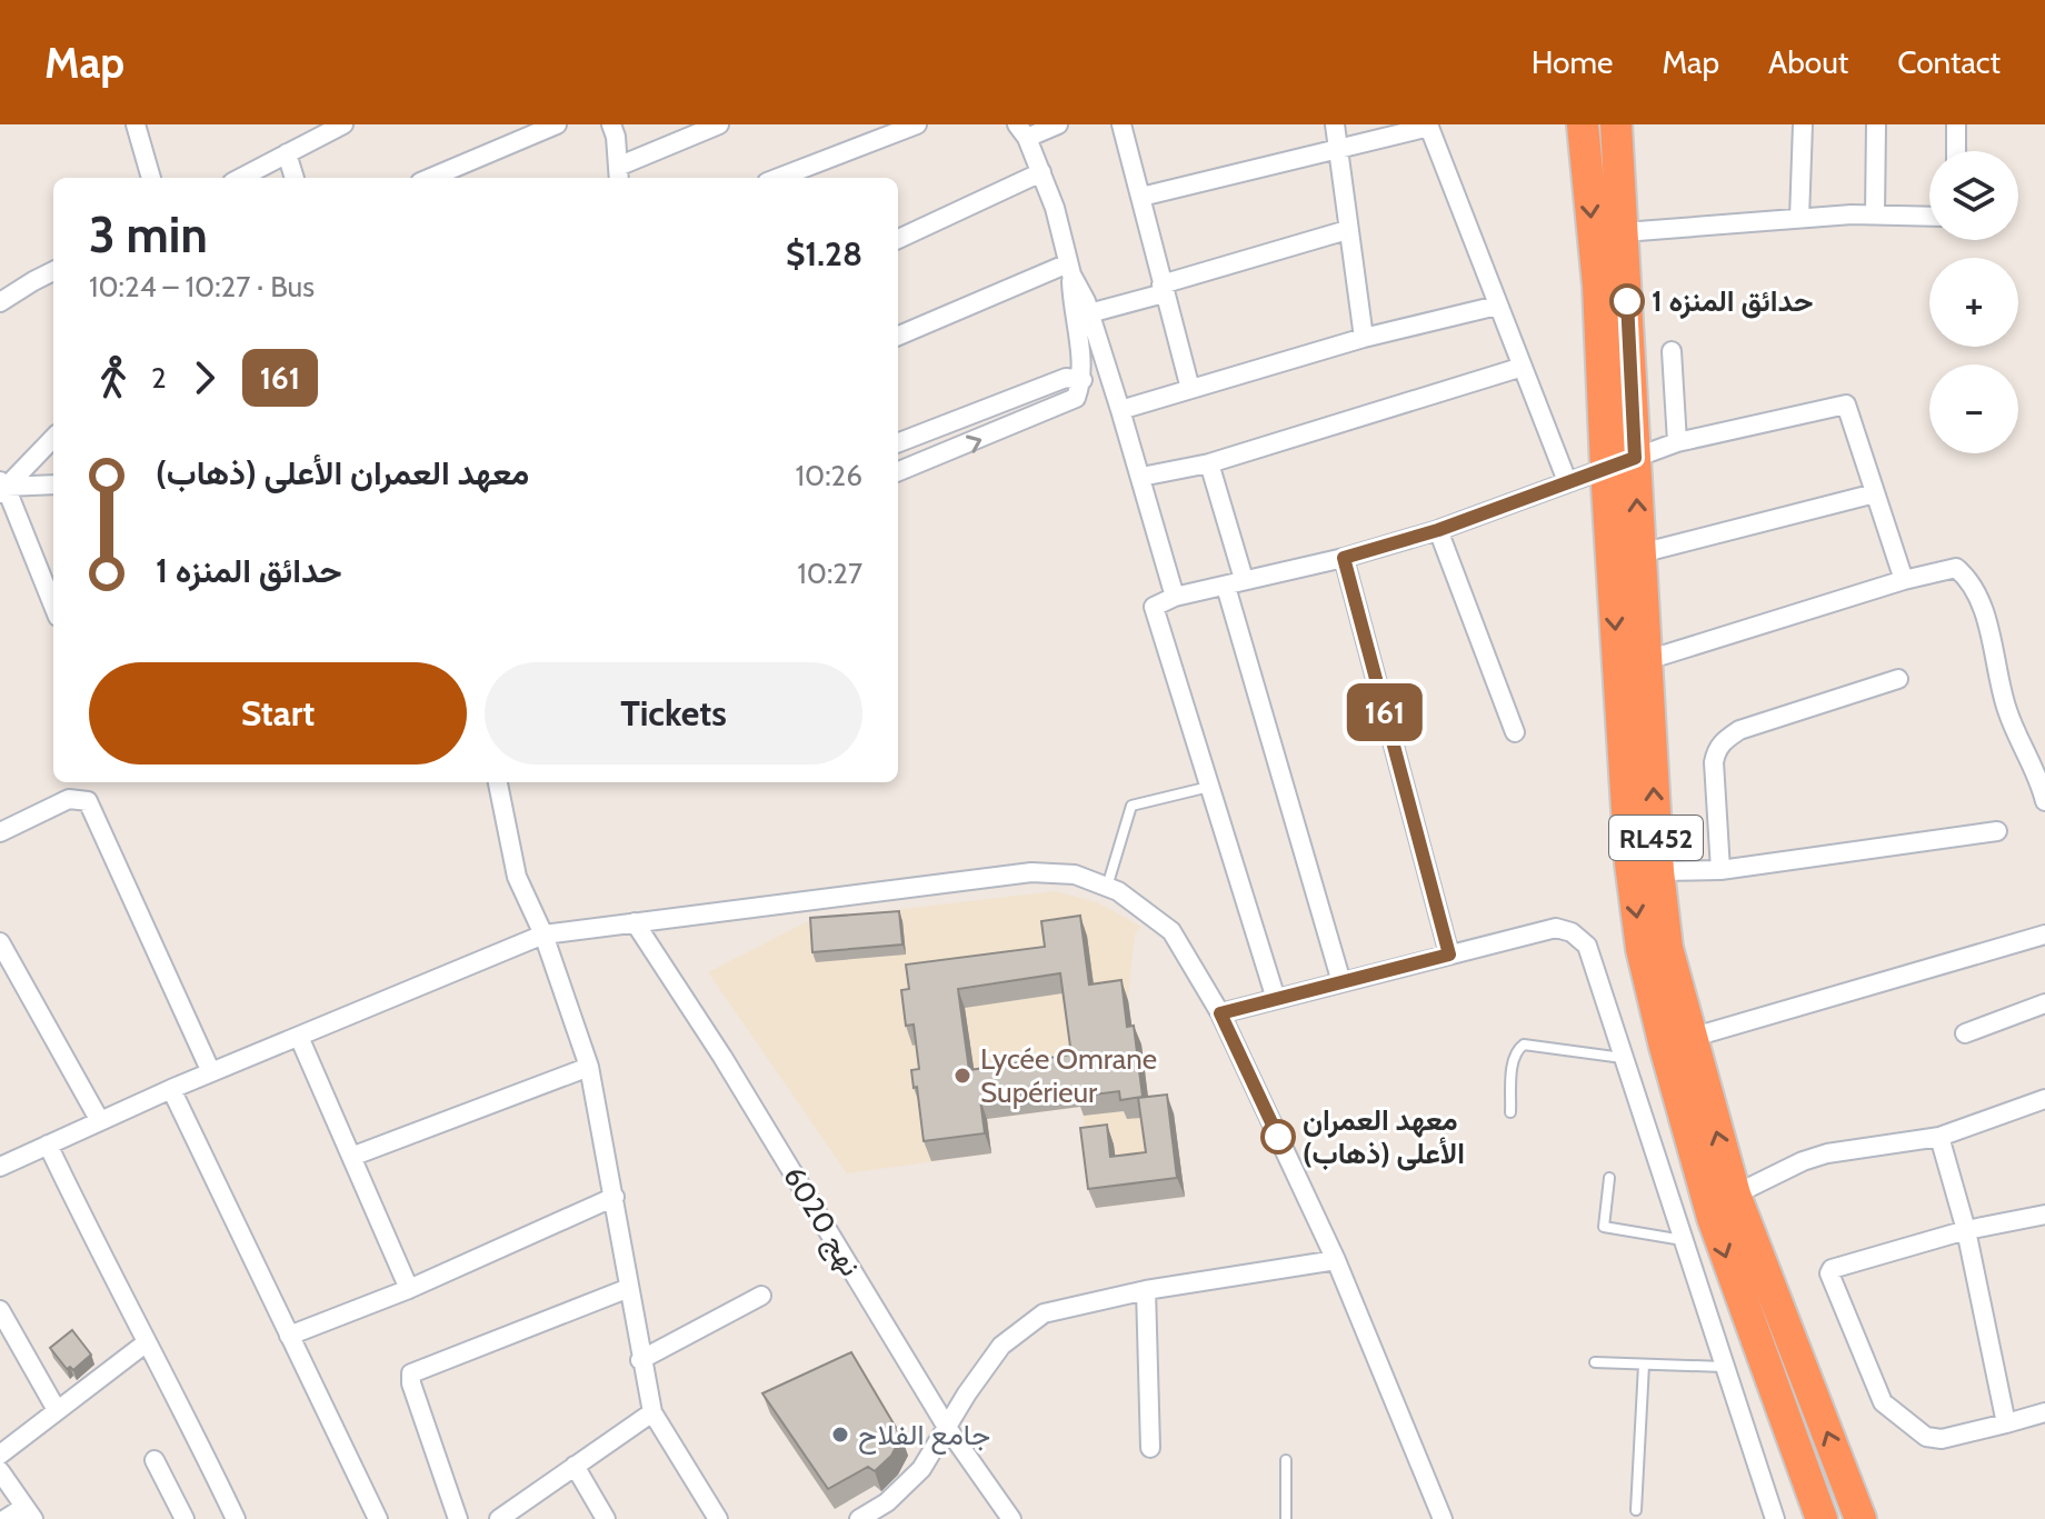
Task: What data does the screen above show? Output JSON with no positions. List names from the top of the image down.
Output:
{
  "streets": {
    "highway": ["RL452"],
    "street": ["نهج 6020"]
  },
  "places": [
    "حدائق المنزه 1",
    "Lycée Omrane Supérieur",
    "معهد العمران الأعلى (ذهاب)",
    "جامع الفلاح"
  ],
  "lines": ["bus line 161"],
  "page": {
    "header": "Map",
    "nav": [
      "Home",
      "Map",
      "About",
      "Contact"
    ],
    "on_map": "161",
    "map_buttons": ["+", "−"],
    "heading": ["3 min", "10:24 – 10:27 · Bus", "$1.28"],
    "legs": ["2", "161"],
    "list": [
      {
        "name": "معهد العمران الأعلى (ذهاب)",
        "value": "10:26"
      },
      {
        "name": "حدائق المنزه 1",
        "value": "10:27"
      }
    ],
    "buttons": ["Start", "Tickets"]
  }
}
